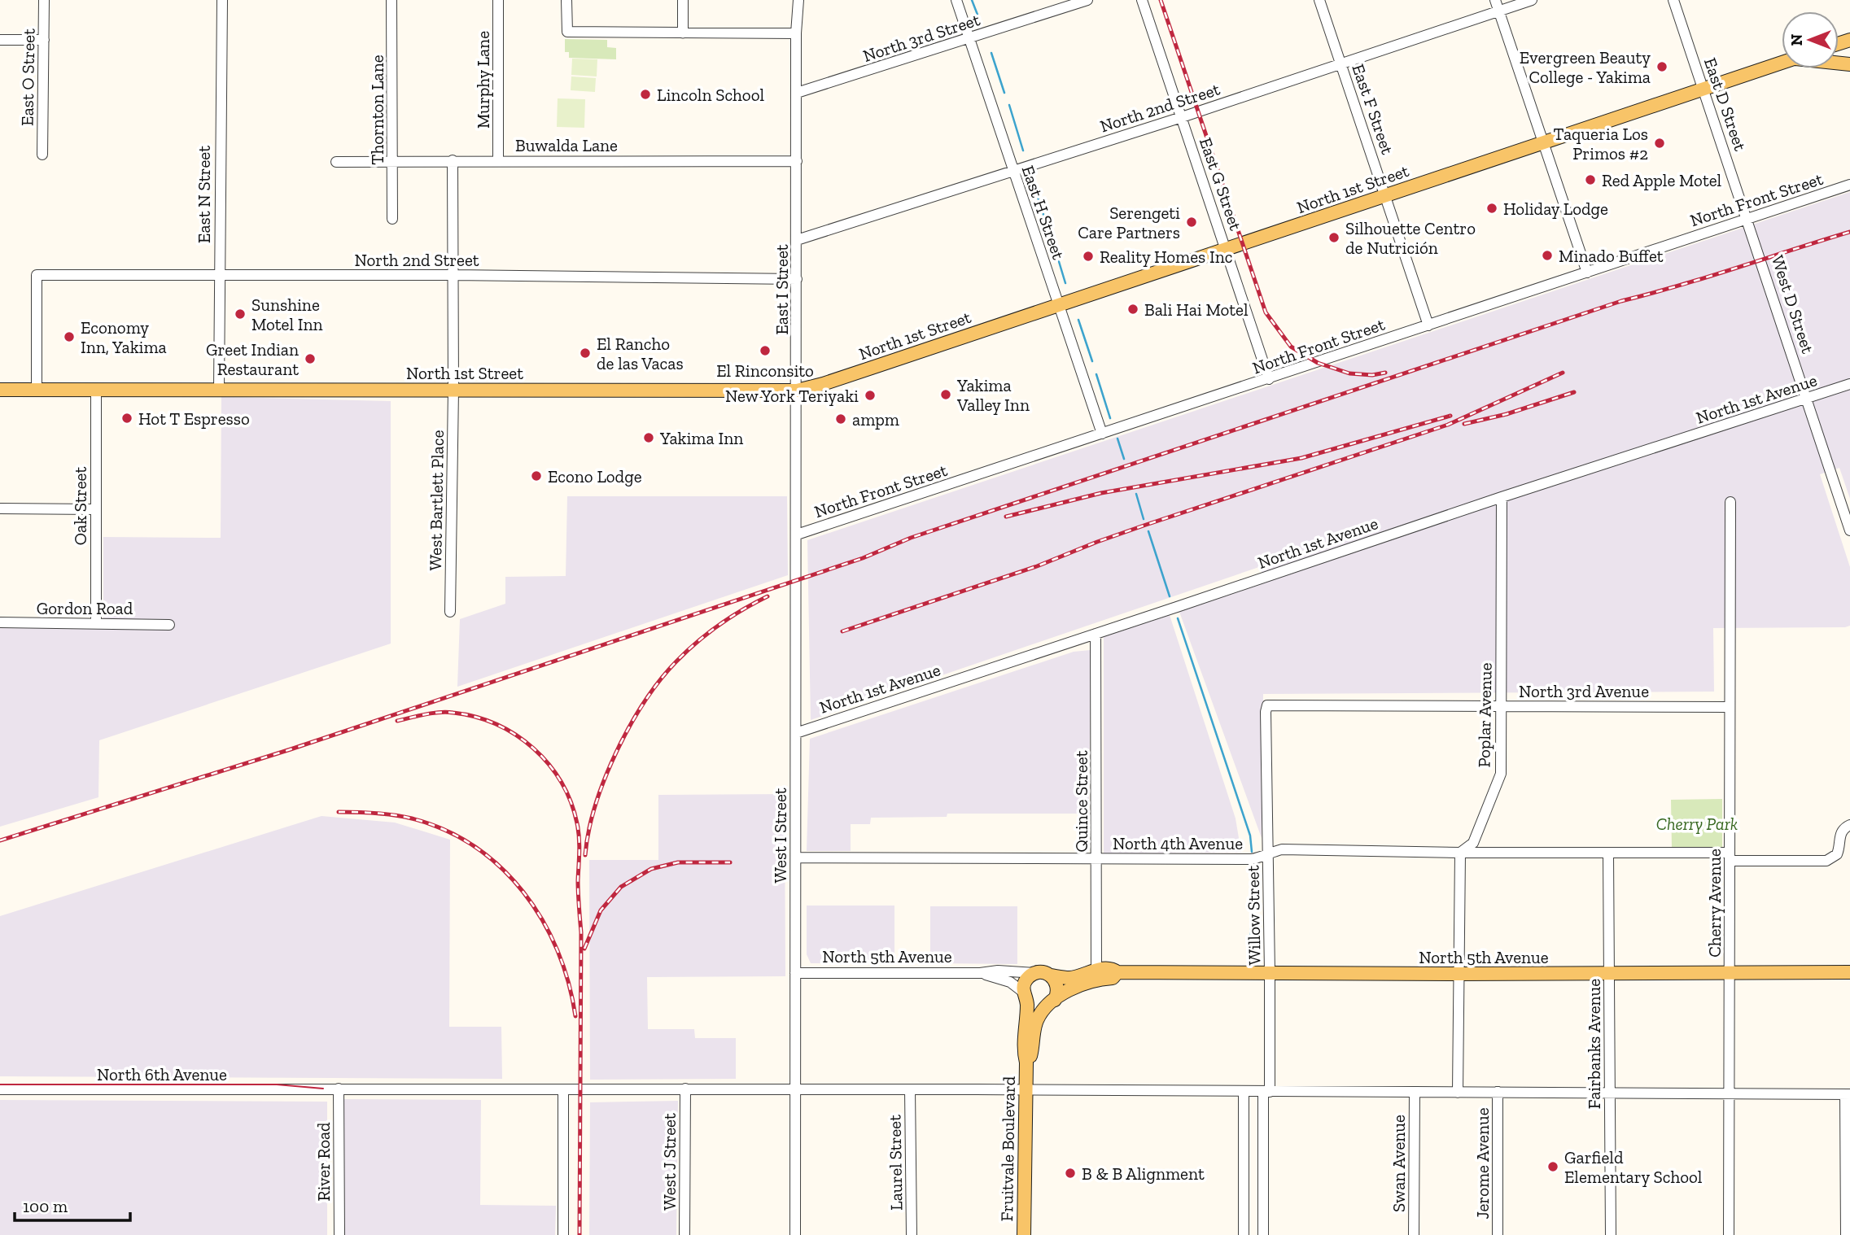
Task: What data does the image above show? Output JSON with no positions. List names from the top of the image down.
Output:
{
  "streets": {
    "main road": ["North 1st Street", "North 5th Avenue", "Fruitvale Boulevard"],
    "street": [
      "North 3rd Street",
      "East O Street",
      "Murphy Lane",
      "East D Street",
      "North 2nd Street",
      "East F Street",
      "Thornton Lane",
      "Buwalda Lane",
      "East G Street",
      "East N Street",
      "North Front Street",
      "East H Street",
      "East I Street",
      "West D Street",
      "North 1st Avenue",
      "West Bartlett Place",
      "Oak Street",
      "Gordon Road",
      "North 3rd Avenue",
      "Poplar Avenue",
      "Quince Street",
      "West I Street",
      "North 4th Avenue",
      "Cherry Avenue",
      "Willow Street",
      "Fairbanks Avenue",
      "North 6th Avenue",
      "River Road",
      "West J Street",
      "Laurel Street",
      "Swan Avenue",
      "Jerome Avenue"
    ]
  },
  "crossings": [
    ["North 3rd Street", "East H Street"],
    ["North 3rd Street", "East I Street"],
    ["Murphy Lane", "Buwalda Lane"],
    ["East D Street", "North 1st Street"],
    ["East D Street", "North Front Street"],
    ["East D Street", "West D Street"],
    ["North 2nd Street", "East F Street"],
    ["North 2nd Street", "East G Street"],
    ["North 2nd Street", "North 1st Street"],
    ["North 2nd Street", "East N Street"],
    ["North 2nd Street", "East H Street"],
    ["North 2nd Street", "East I Street"],
    ["North 2nd Street", "West Bartlett Place"],
    ["East F Street", "North 1st Street"],
    ["East F Street", "North Front Street"],
    ["Thornton Lane", "Buwalda Lane"],
    ["Buwalda Lane", "East I Street"],
    ["Buwalda Lane", "West Bartlett Place"],
    ["East G Street", "North 1st Street"],
    ["East G Street", "North Front Street"],
    ["North 1st Street", "East N Street"],
    ["North 1st Street", "East H Street"],
    ["North 1st Street", "East I Street"],
    ["North 1st Street", "West Bartlett Place"],
    ["North 1st Street", "Oak Street"],
    ["North Front Street", "East H Street"],
    ["North Front Street", "East I Street"],
    ["North Front Street", "West D Street"],
    ["East I Street", "West I Street"],
    ["West D Street", "North 1st Avenue"],
    ["North 1st Avenue", "Poplar Avenue"],
    ["North 1st Avenue", "Quince Street"],
    ["North 1st Avenue", "West I Street"],
    ["Oak Street", "Gordon Road"],
    ["North 3rd Avenue", "Poplar Avenue"],
    ["North 3rd Avenue", "Cherry Avenue"],
    ["North 3rd Avenue", "Willow Street"],
    ["Poplar Avenue", "North 4th Avenue"],
    ["Quince Street", "North 4th Avenue"],
    ["Quince Street", "North 5th Avenue"],
    ["West I Street", "North 4th Avenue"],
    ["West I Street", "North 5th Avenue"],
    ["West I Street", "North 6th Avenue"],
    ["North 4th Avenue", "Cherry Avenue"],
    ["North 4th Avenue", "Willow Street"],
    ["North 4th Avenue", "Fairbanks Avenue"],
    ["Cherry Avenue", "North 5th Avenue"],
    ["Cherry Avenue", "North 6th Avenue"],
    ["Willow Street", "North 5th Avenue"],
    ["Willow Street", "North 6th Avenue"],
    ["North 5th Avenue", "Fairbanks Avenue"],
    ["North 5th Avenue", "Fruitvale Boulevard"],
    ["Fairbanks Avenue", "North 6th Avenue"],
    ["North 6th Avenue", "Fruitvale Boulevard"],
    ["North 6th Avenue", "River Road"],
    ["North 6th Avenue", "West J Street"],
    ["North 6th Avenue", "Laurel Street"],
    ["North 6th Avenue", "Swan Avenue"],
    ["North 6th Avenue", "Jerome Avenue"]
  ],
  "parks": ["Cherry Park"],
  "places": [
    "Evergreen Beauty College - Yakima",
    "Lincoln School",
    "Taqueria Los Primos #2",
    "Red Apple Motel",
    "Holiday Lodge",
    "Serengeti Care Partners",
    "Silhouette Centro de Nutrición",
    "Minado Buffet",
    "Reality Homes Inc",
    "Bali Hai Motel",
    "Sunshine Motel Inn",
    "Economy Inn, Yakima",
    "El Rinconsito",
    "El Rancho de las Vacas",
    "Greet Indian Restaurant",
    "Yakima Valley Inn",
    "New York Teriyaki",
    "Hot T Espresso",
    "ampm",
    "Yakima Inn",
    "Econo Lodge",
    "Garfield Elementary School",
    "B & B Alignment"
  ],
  "scale_bar": "100 m",
  "north": "left"
}
